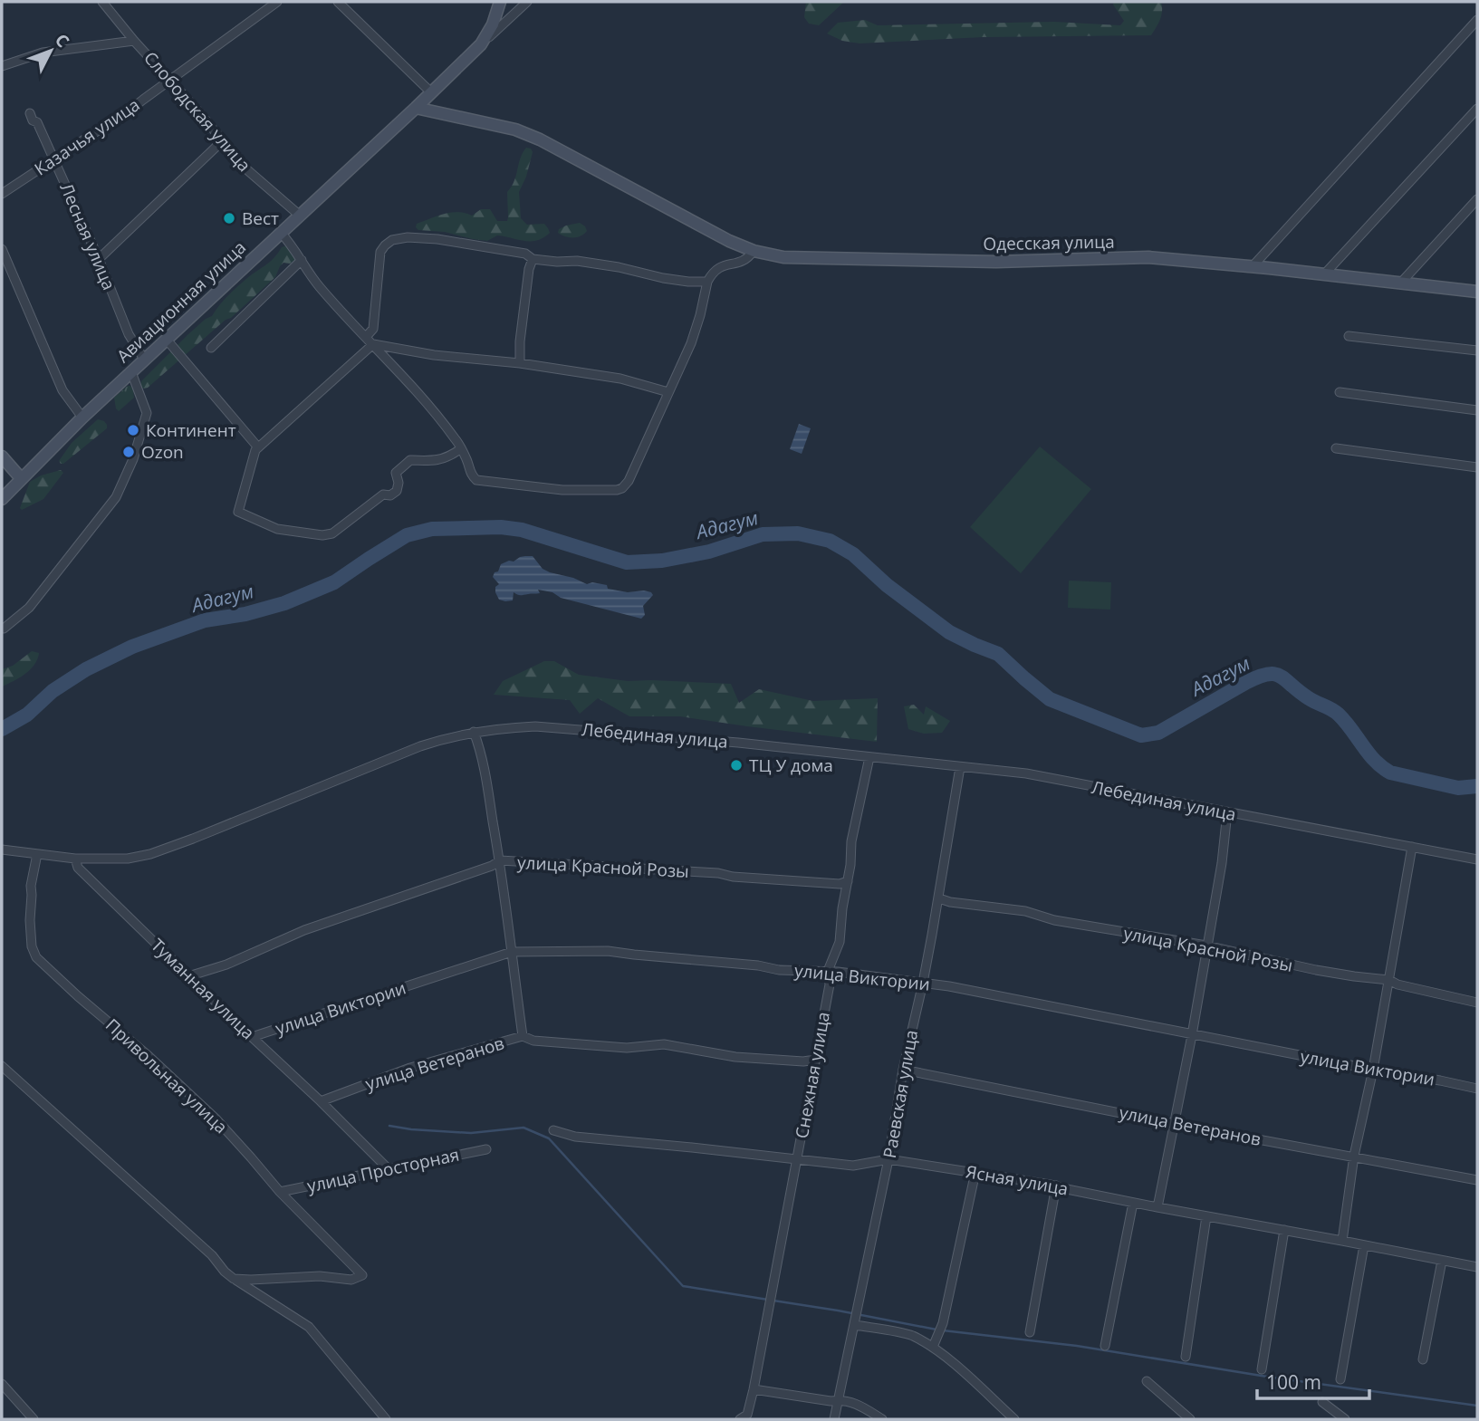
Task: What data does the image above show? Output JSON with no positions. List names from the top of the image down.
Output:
{
  "streets": {
    "main road": ["Одесская улица", "Авиационная улица"],
    "street": [
      "Слободская улица",
      "Казачья улица",
      "Лесная улица",
      "Лебединая улица",
      "улица Красной Розы",
      "улица Виктории",
      "Туманная улица",
      "улица Ветеранов",
      "Снежная улица",
      "Привольная улица",
      "Раевская улица",
      "улица Просторная",
      "Ясная улица"
    ]
  },
  "crossings": [
    ["Слободская улица", "Казачья улица"],
    ["Слободская улица", "Авиационная улица"],
    ["Казачья улица", "Лесная улица"],
    ["Лесная улица", "Авиационная улица"],
    ["Одесская улица", "Авиационная улица"],
    ["Лебединая улица", "Туманная улица"],
    ["Лебединая улица", "Снежная улица"],
    ["Лебединая улица", "Привольная улица"],
    ["Лебединая улица", "Раевская улица"],
    ["улица Красной Розы", "Туманная улица"],
    ["улица Красной Розы", "Снежная улица"],
    ["улица Красной Розы", "Раевская улица"],
    ["улица Виктории", "Туманная улица"],
    ["улица Виктории", "Снежная улица"],
    ["улица Виктории", "Раевская улица"],
    ["Туманная улица", "улица Ветеранов"],
    ["Туманная улица", "улица Просторная"],
    ["улица Ветеранов", "Снежная улица"],
    ["улица Ветеранов", "Раевская улица"],
    ["Снежная улица", "Ясная улица"],
    ["Привольная улица", "улица Просторная"],
    ["Раевская улица", "Ясная улица"]
  ],
  "water": ["Адагум"],
  "places": [
    "Вест",
    "Континент",
    "Ozon",
    "ТЦ У дома"
  ],
  "scale_bar": "100 m",
  "north": "top right"
}
